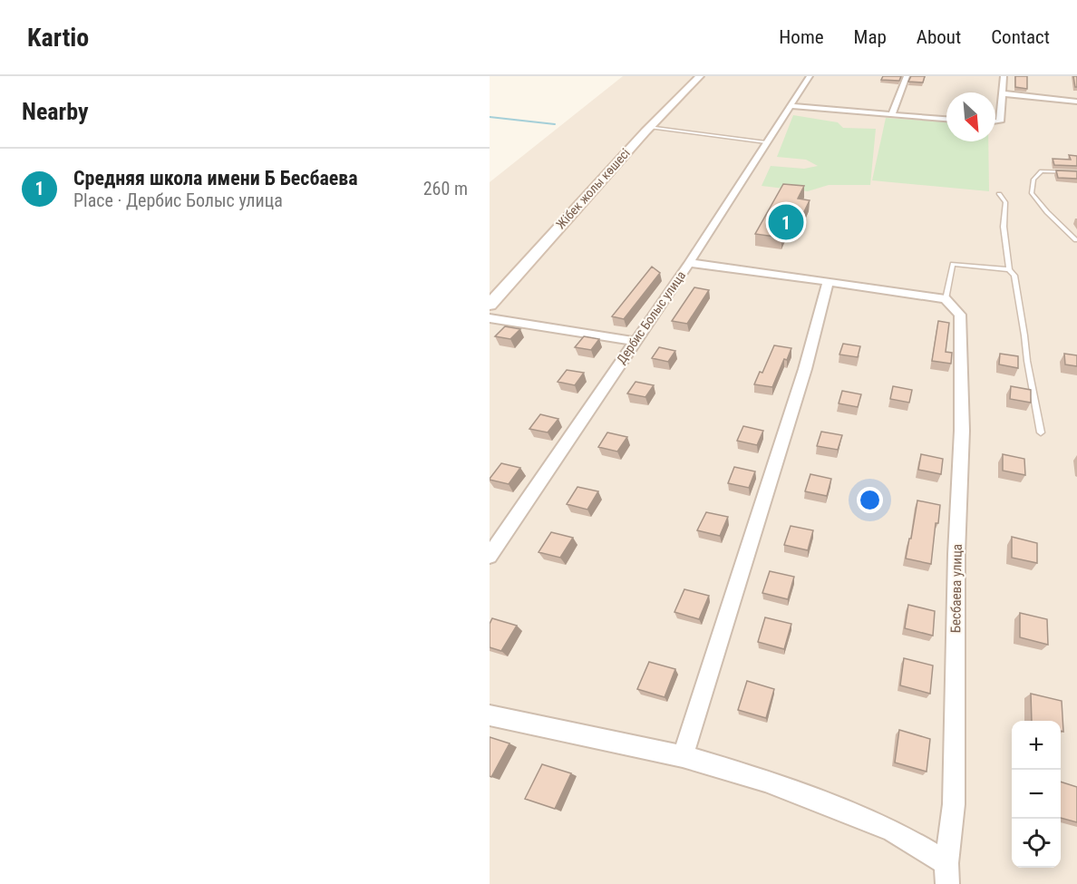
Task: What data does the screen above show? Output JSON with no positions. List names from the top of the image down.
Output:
{
  "streets": {
    "street": ["Жібек жолы көшесі", "Дербис Болыс улица", "Бесбаева улица"]
  },
  "north": "bottom right",
  "page": {
    "header": "Kartio",
    "nav": [
      "Home",
      "Map",
      "About",
      "Contact"
    ],
    "heading": "Nearby",
    "list": [
      {
        "mark": "1",
        "name": "Средняя школа имени Б Бесбаева",
        "note": "Place · Дербис Болыс улица",
        "value": "260 m"
      }
    ],
    "pins": "1",
    "map_buttons": ["+", "−"]
  }
}
